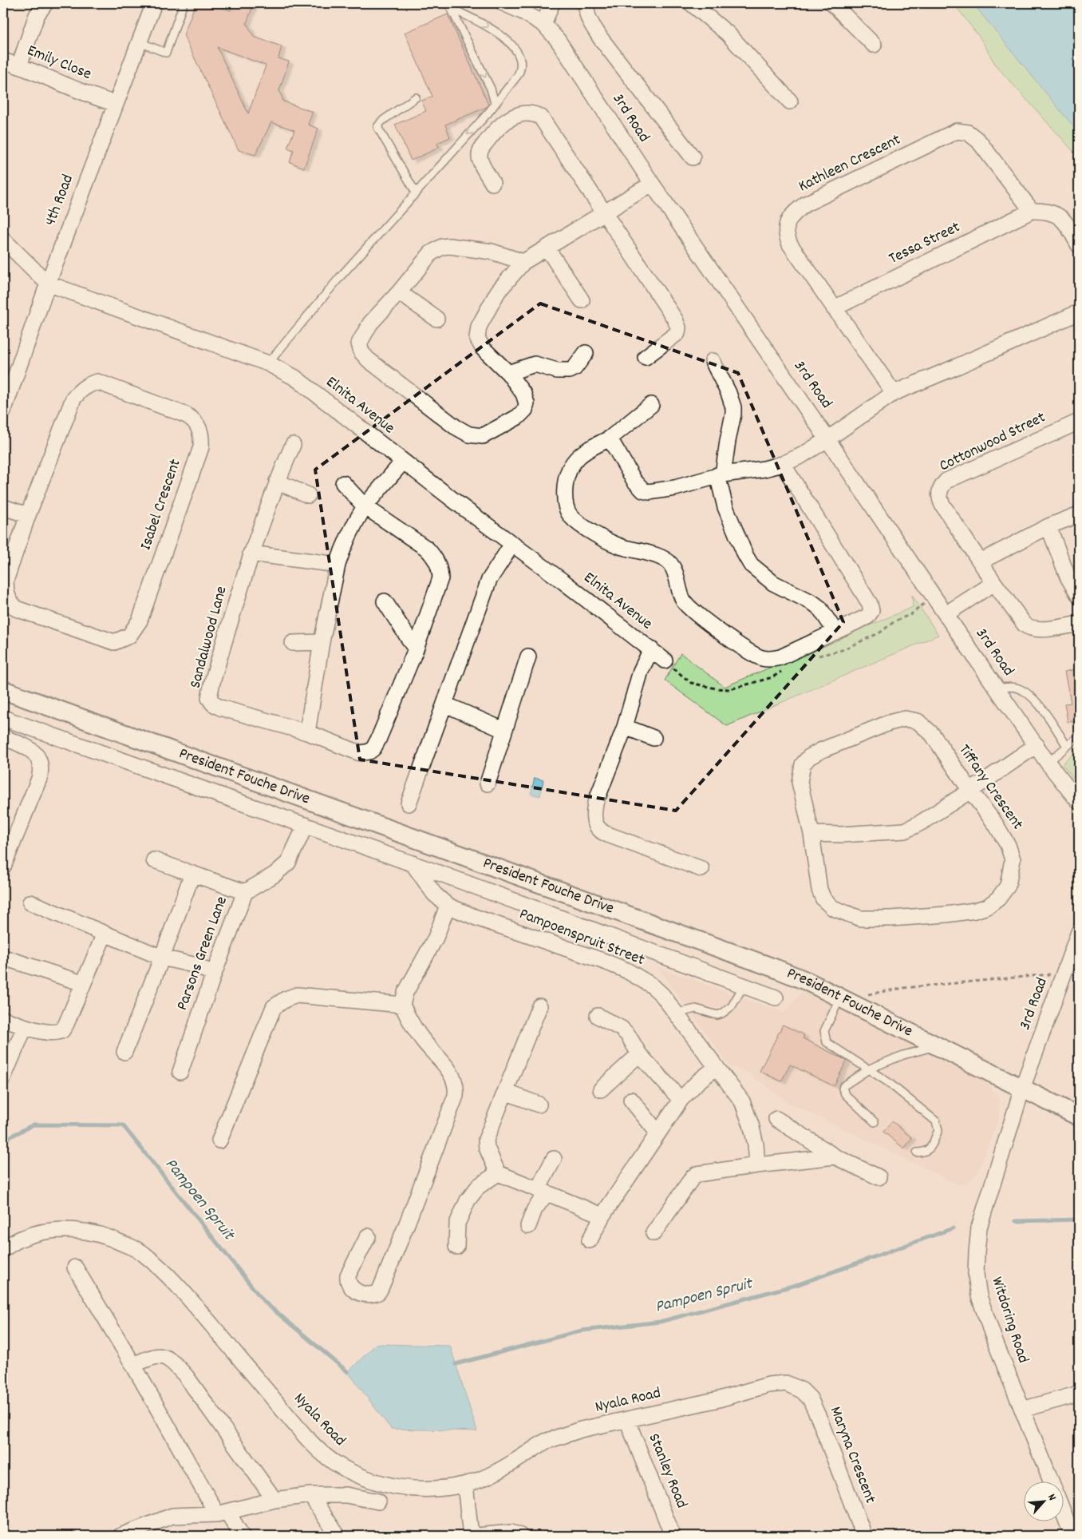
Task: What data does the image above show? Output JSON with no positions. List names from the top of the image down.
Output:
{
  "streets": {
    "street": [
      "Emily Close",
      "3rd Road",
      "Kathleen Crescent",
      "4th Road",
      "Tessa Street",
      "Elnita Avenue",
      "Cottonwood Street",
      "Isabel Crescent",
      "Sandalwood Lane",
      "President Fouche Drive",
      "Tiffany Crescent",
      "Pampoenspruit Street",
      "Parsons Green Lane",
      "Witdoring Road",
      "Nyala Road",
      "Maryna Crescent",
      "Stanley Road"
    ]
  },
  "crossings": [
    ["Emily Close", "4th Road"],
    ["3rd Road", "President Fouche Drive"],
    ["3rd Road", "Witdoring Road"],
    ["Kathleen Crescent", "Tessa Street"],
    ["4th Road", "Elnita Avenue"],
    ["President Fouche Drive", "Witdoring Road"],
    ["Nyala Road", "Maryna Crescent"],
    ["Nyala Road", "Stanley Road"]
  ],
  "water": ["Pampoen Spruit"],
  "north": "top right"
}
